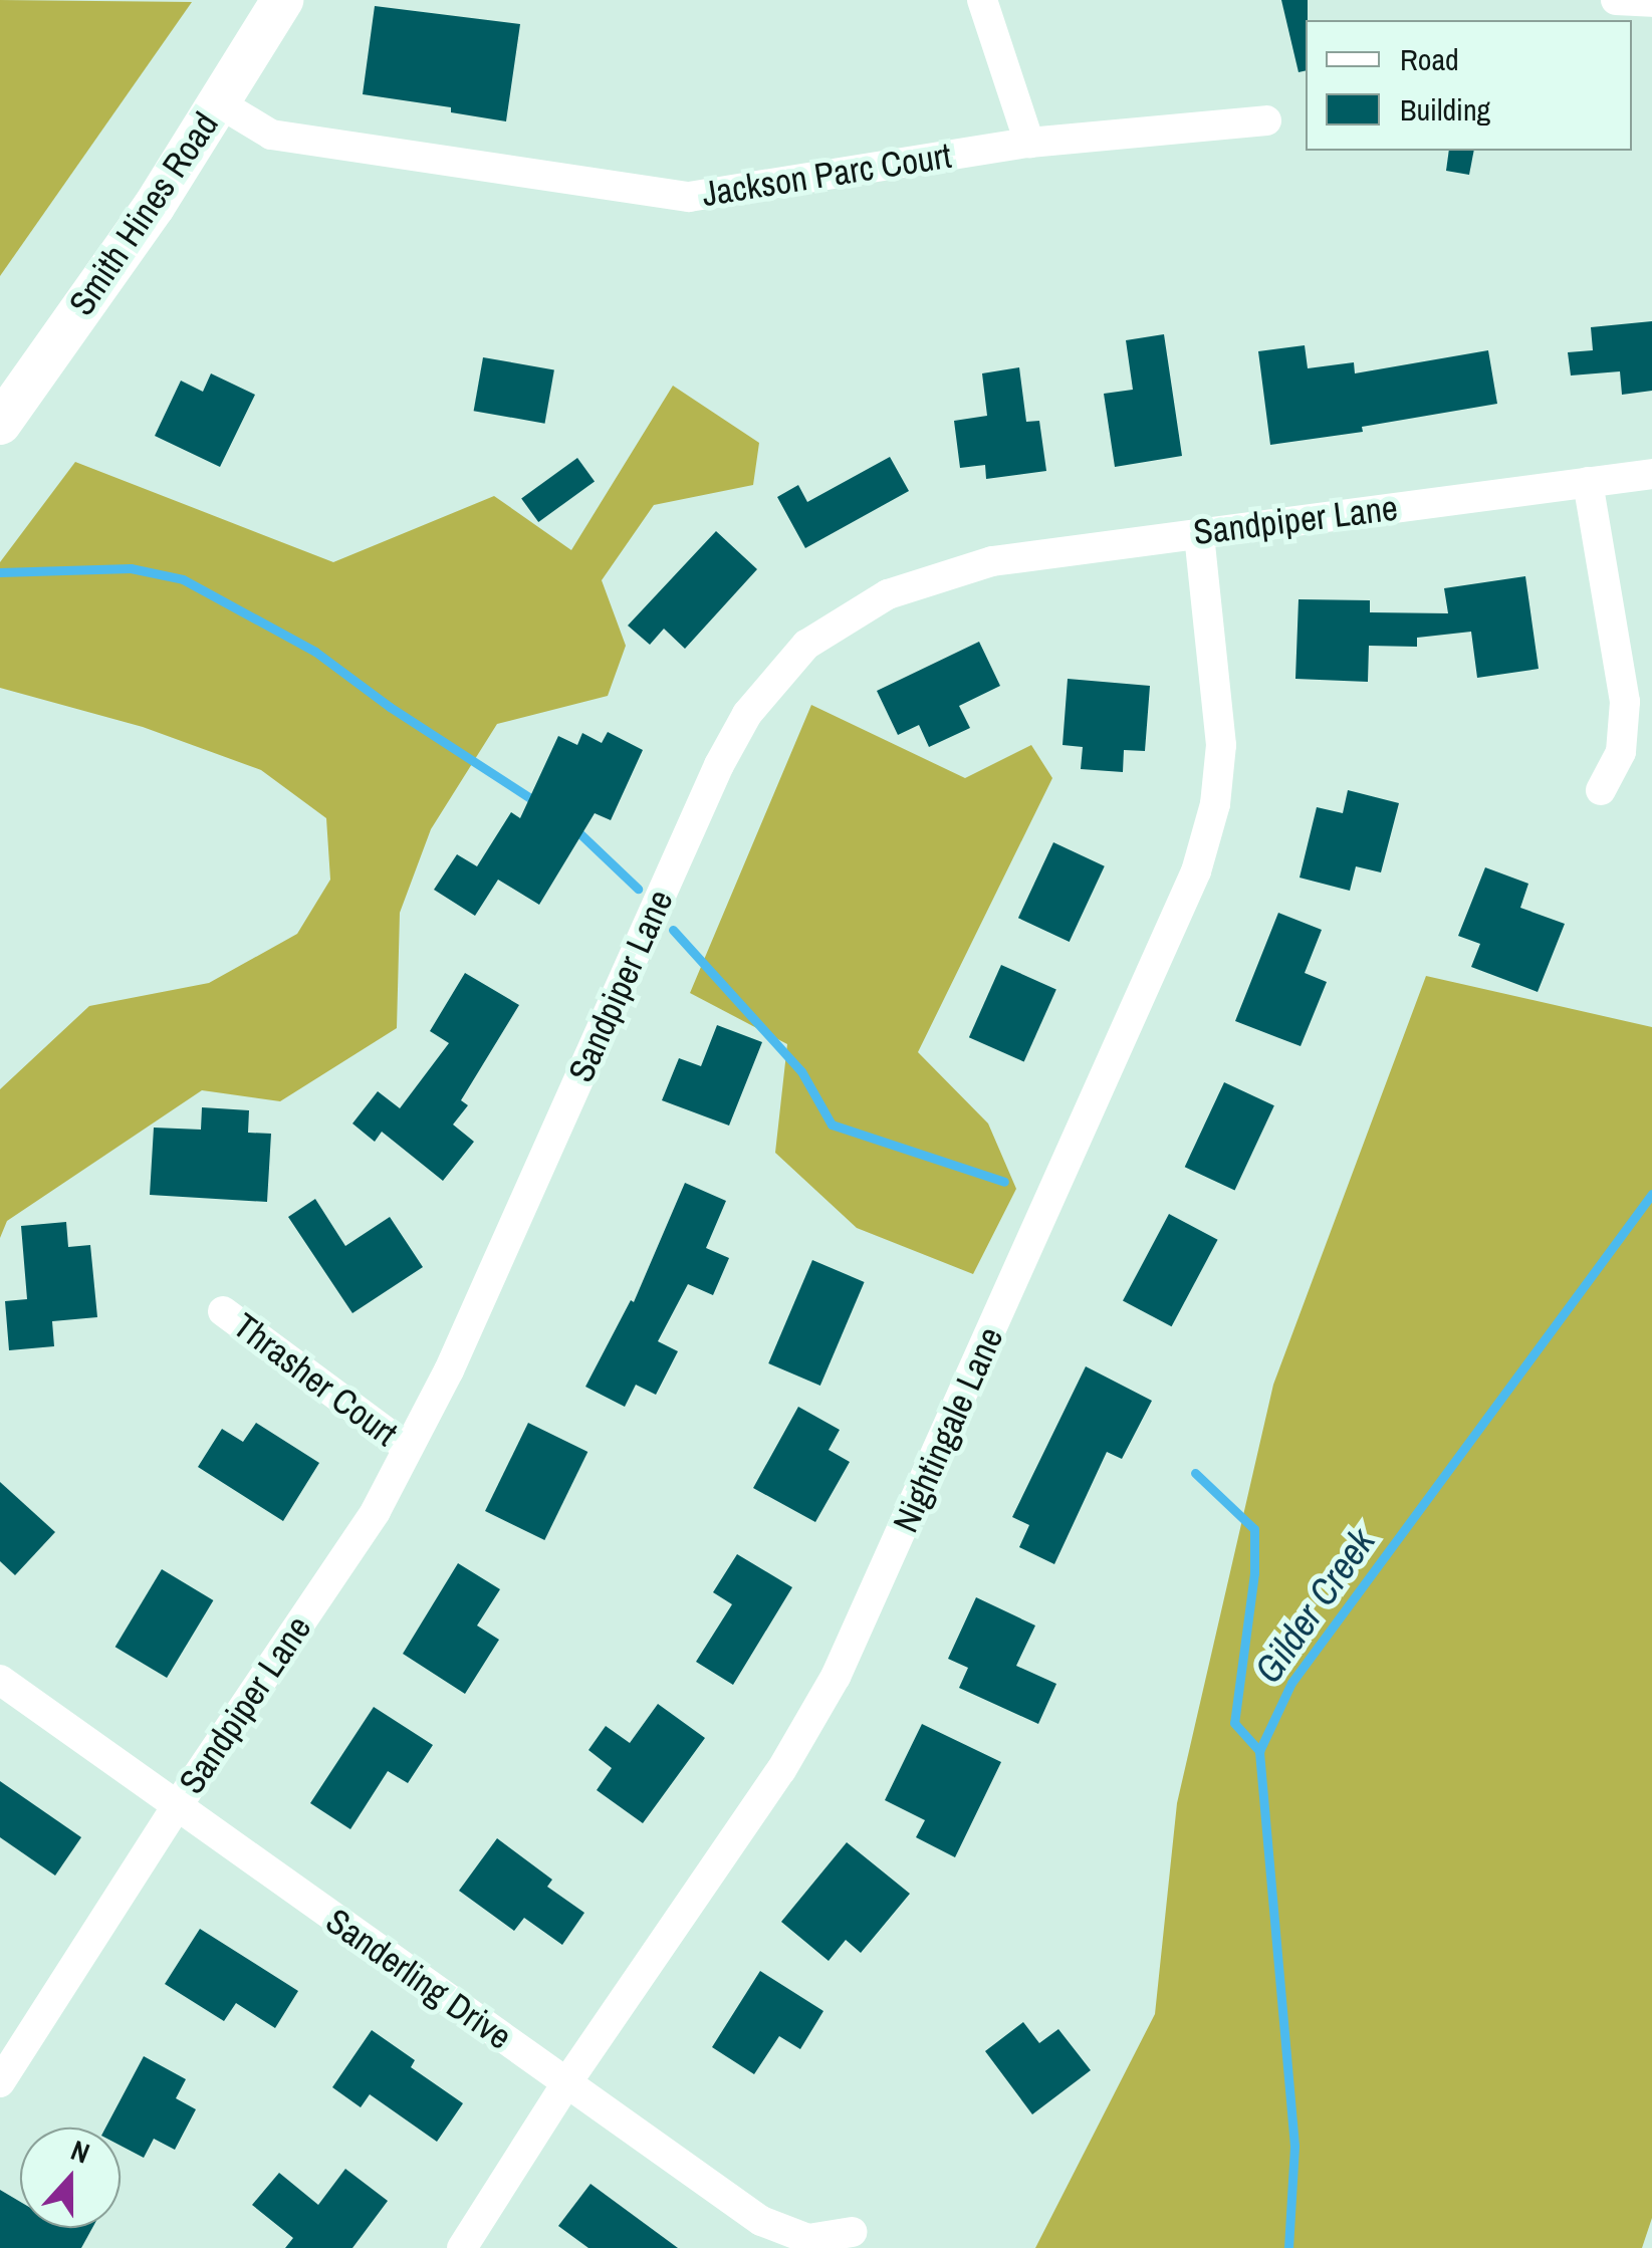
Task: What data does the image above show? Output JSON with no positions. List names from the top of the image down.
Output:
{
  "streets": {
    "street": [
      "Jackson Parc Court",
      "Smith Hines Road",
      "Sandpiper Lane",
      "Thrasher Court",
      "Nightingale Lane",
      "Sanderling Drive"
    ]
  },
  "crossings": [
    ["Jackson Parc Court", "Smith Hines Road"],
    ["Sandpiper Lane", "Thrasher Court"],
    ["Sandpiper Lane", "Nightingale Lane"],
    ["Sandpiper Lane", "Sanderling Drive"],
    ["Nightingale Lane", "Sanderling Drive"]
  ],
  "water": ["Gilder Creek"],
  "legend": ["Road", "Building"],
  "north": "top"
}
